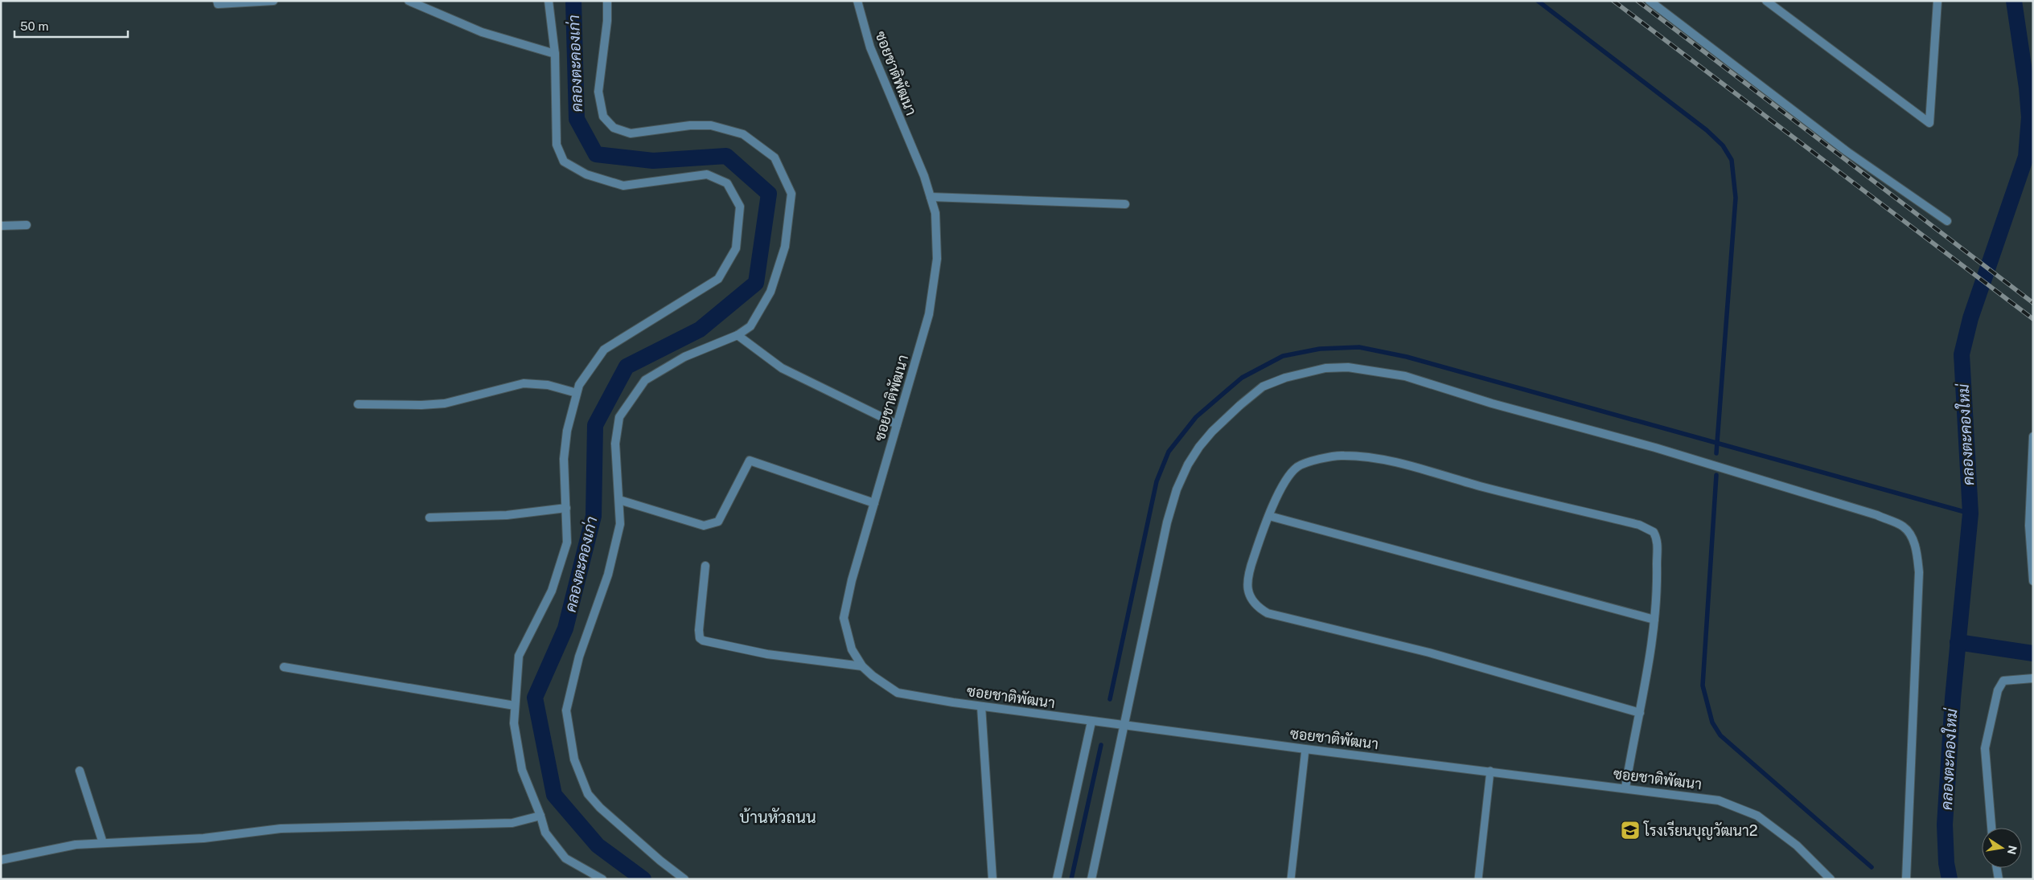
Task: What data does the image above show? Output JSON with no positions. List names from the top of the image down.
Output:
{
  "streets": {
    "street": ["ซอยชาติพัฒนา"]
  },
  "districts": ["บ้านหัวถนน"],
  "water": ["คลองตะคองเก่า", "คลองตะคองใหม่"],
  "places": {
    "school or university": ["โรงเรียนบุญวัฒนา2"]
  },
  "scale_bar": "50 m",
  "north": "right"
}
